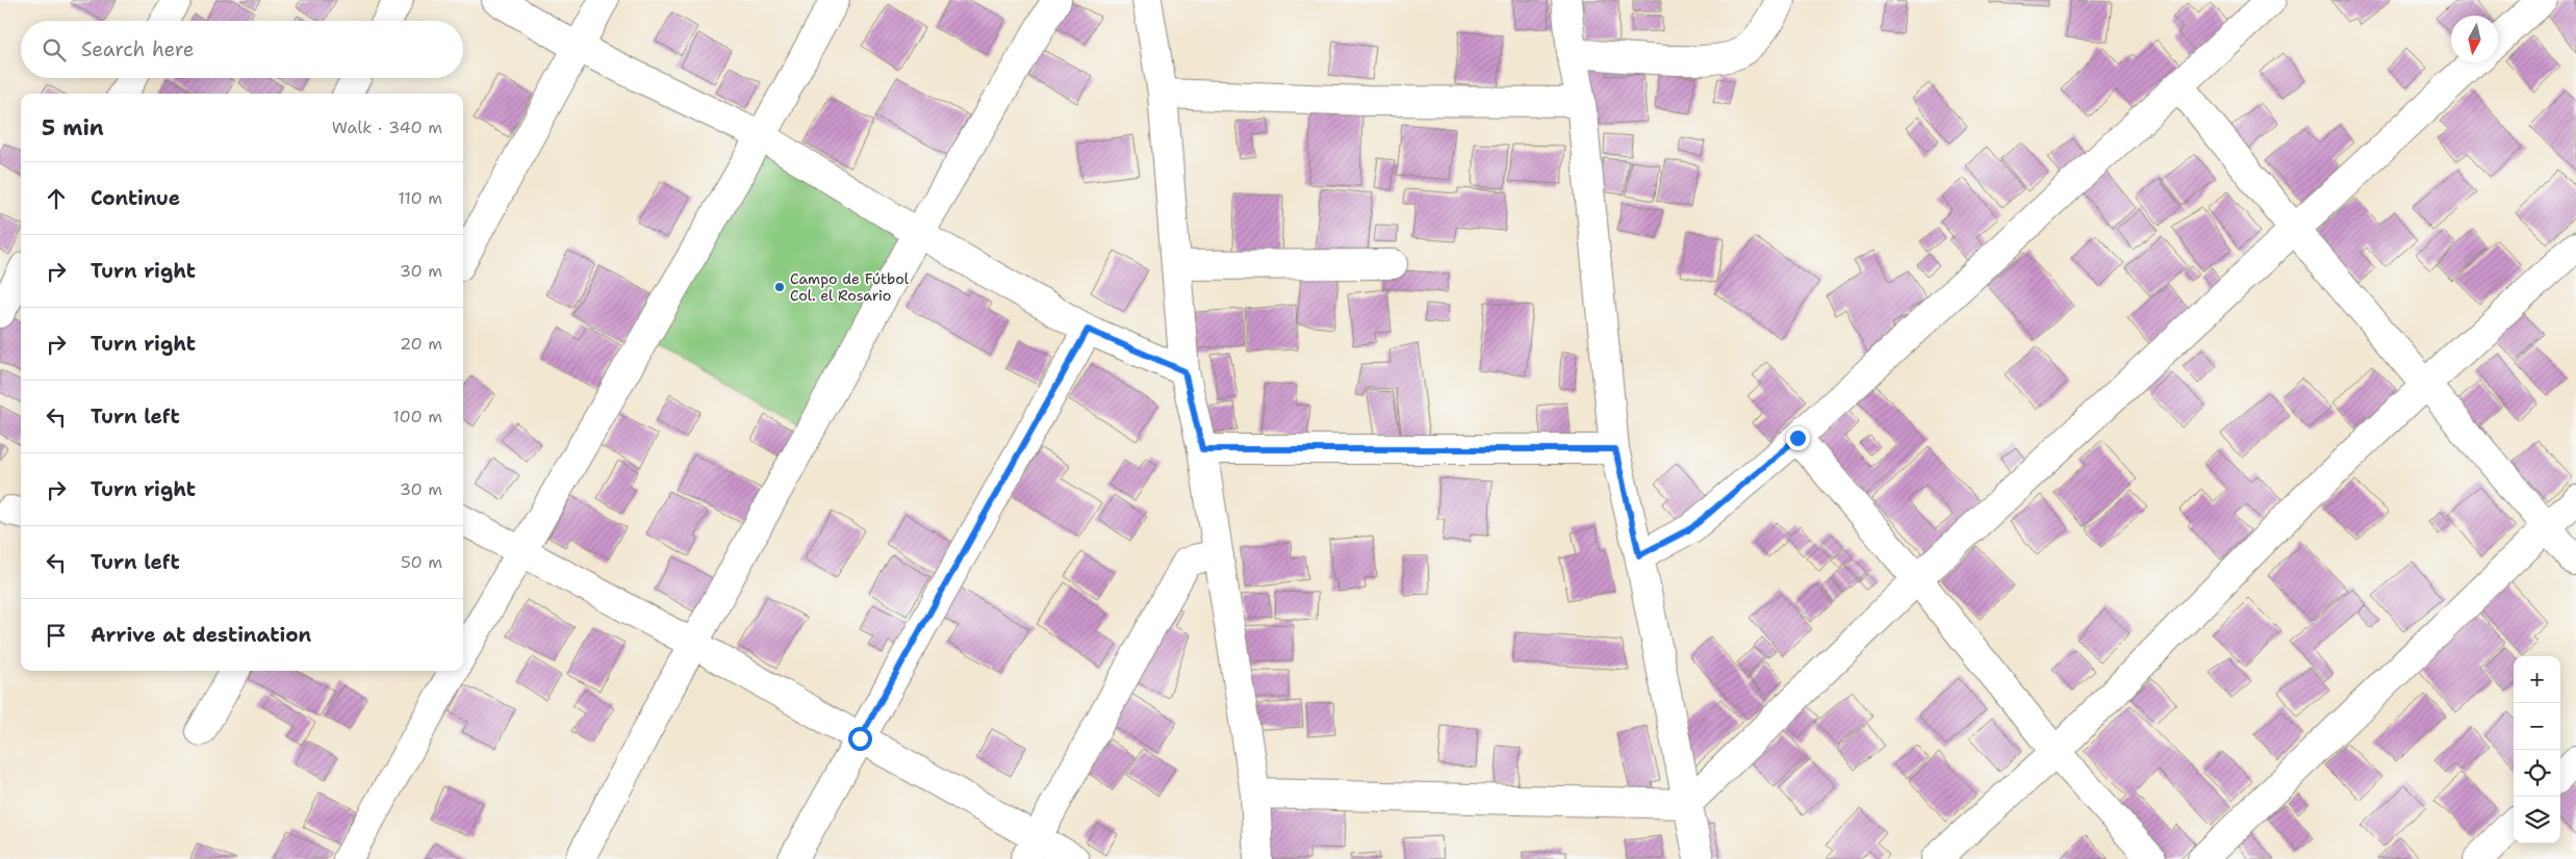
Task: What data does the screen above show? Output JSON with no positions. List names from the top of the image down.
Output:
{
  "places": ["Campo de Fútbol Col. el Rosario"],
  "north": "bottom",
  "page": {
    "search": "Search here",
    "heading": ["5 min", "Walk · 340 m"],
    "list": [
      ["Continue", "110 m"],
      ["Turn right", "30 m"],
      ["Turn right", "20 m"],
      ["Turn left", "100 m"],
      ["Turn right", "30 m"],
      ["Turn left", "50 m"],
      "Arrive at destination"
    ],
    "map_buttons": ["+", "−"]
  }
}
